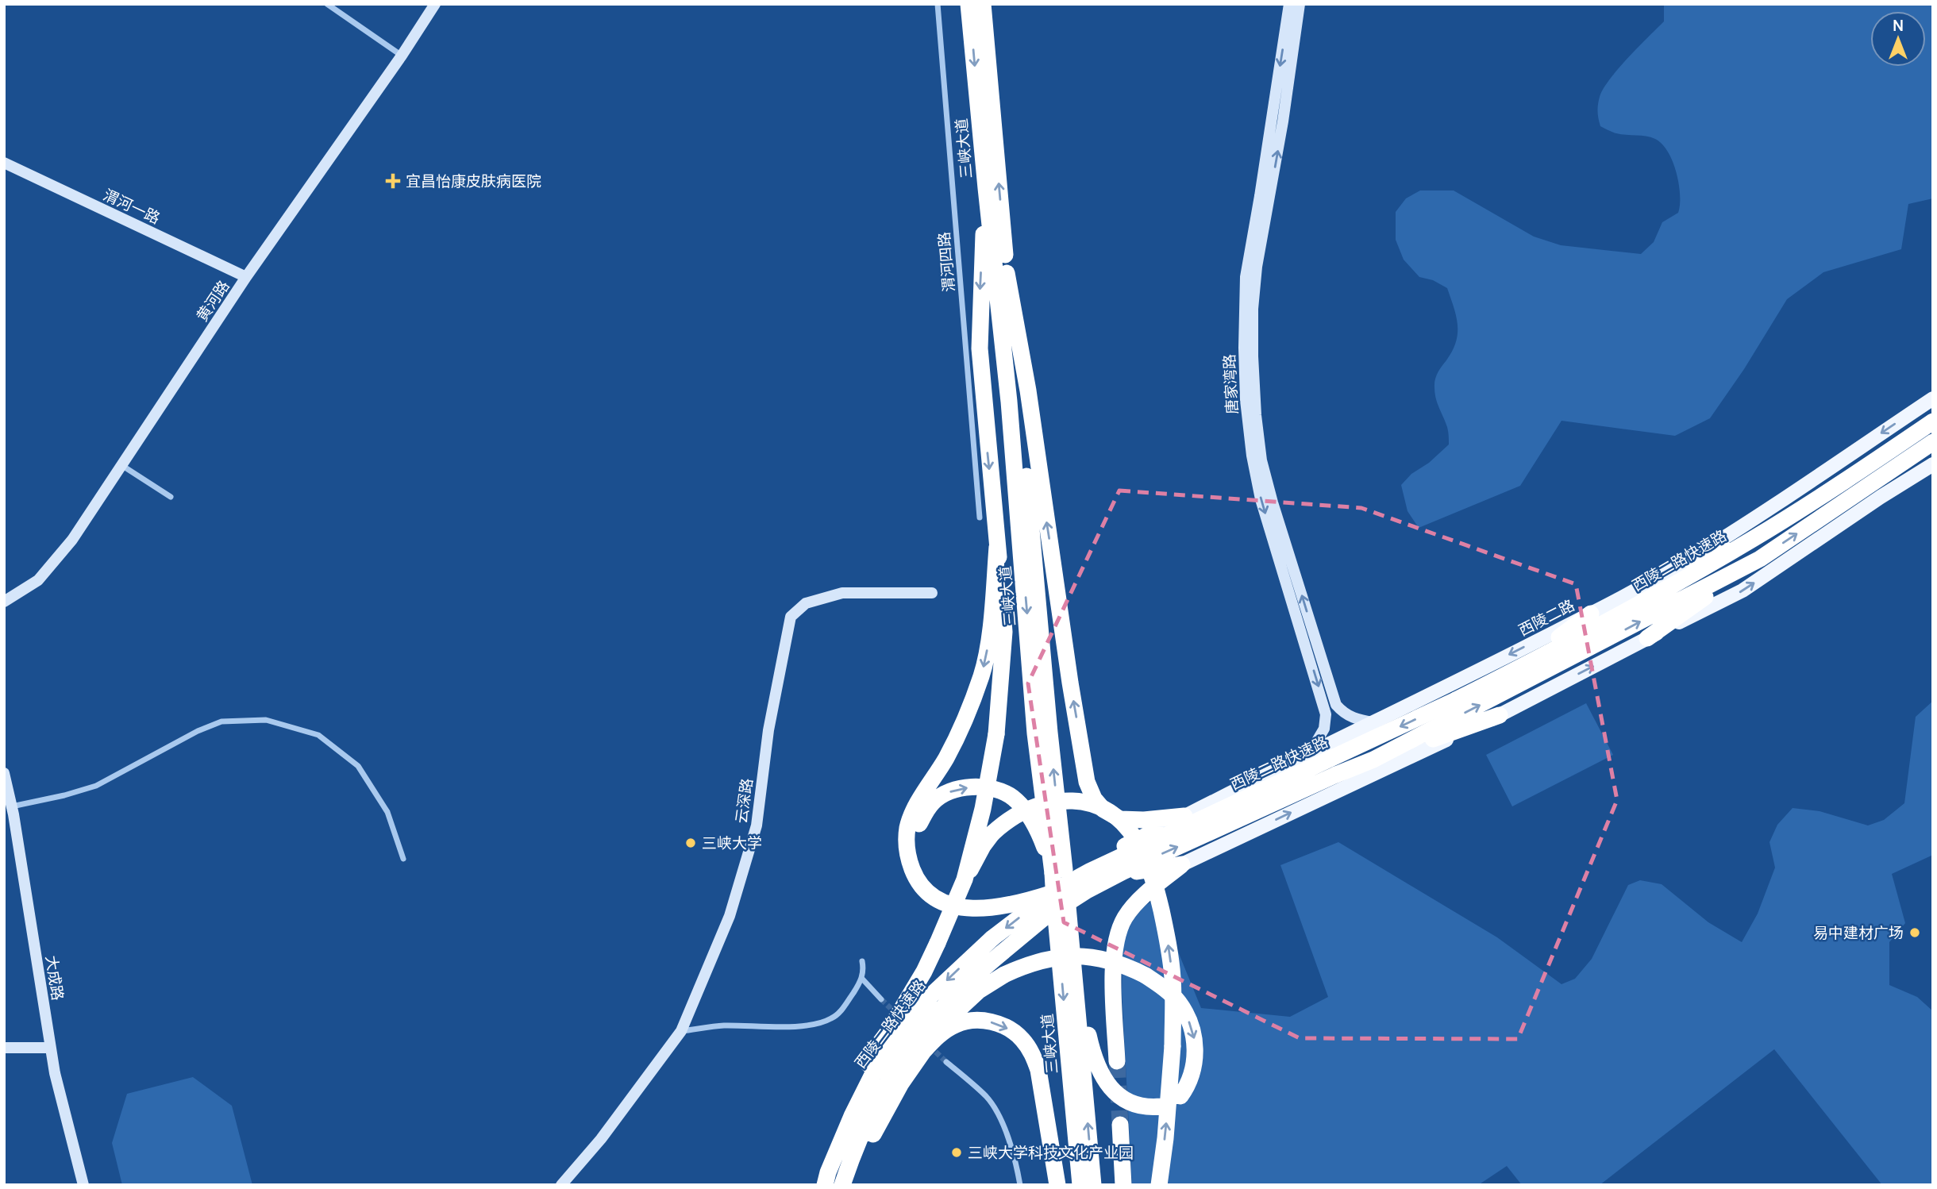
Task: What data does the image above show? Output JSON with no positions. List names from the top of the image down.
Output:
{
  "streets": {
    "highway": ["三峡大道", "西陵二路快速路"],
    "main road": [
      "渭河一路",
      "黄河路",
      "唐家湾路",
      "西陵二路",
      "云深路",
      "大成路"
    ],
    "street": ["渭河四路"]
  },
  "crossings": [
    ["渭河一路", "黄河路"],
    ["唐家湾路", "西陵二路"]
  ],
  "places": {
    "health": ["宜昌怡康皮肤病医院"],
    "other": ["三峡大学", "易中建材广场", "三峡大学科技文化产业园"]
  },
  "north": "top"
}
